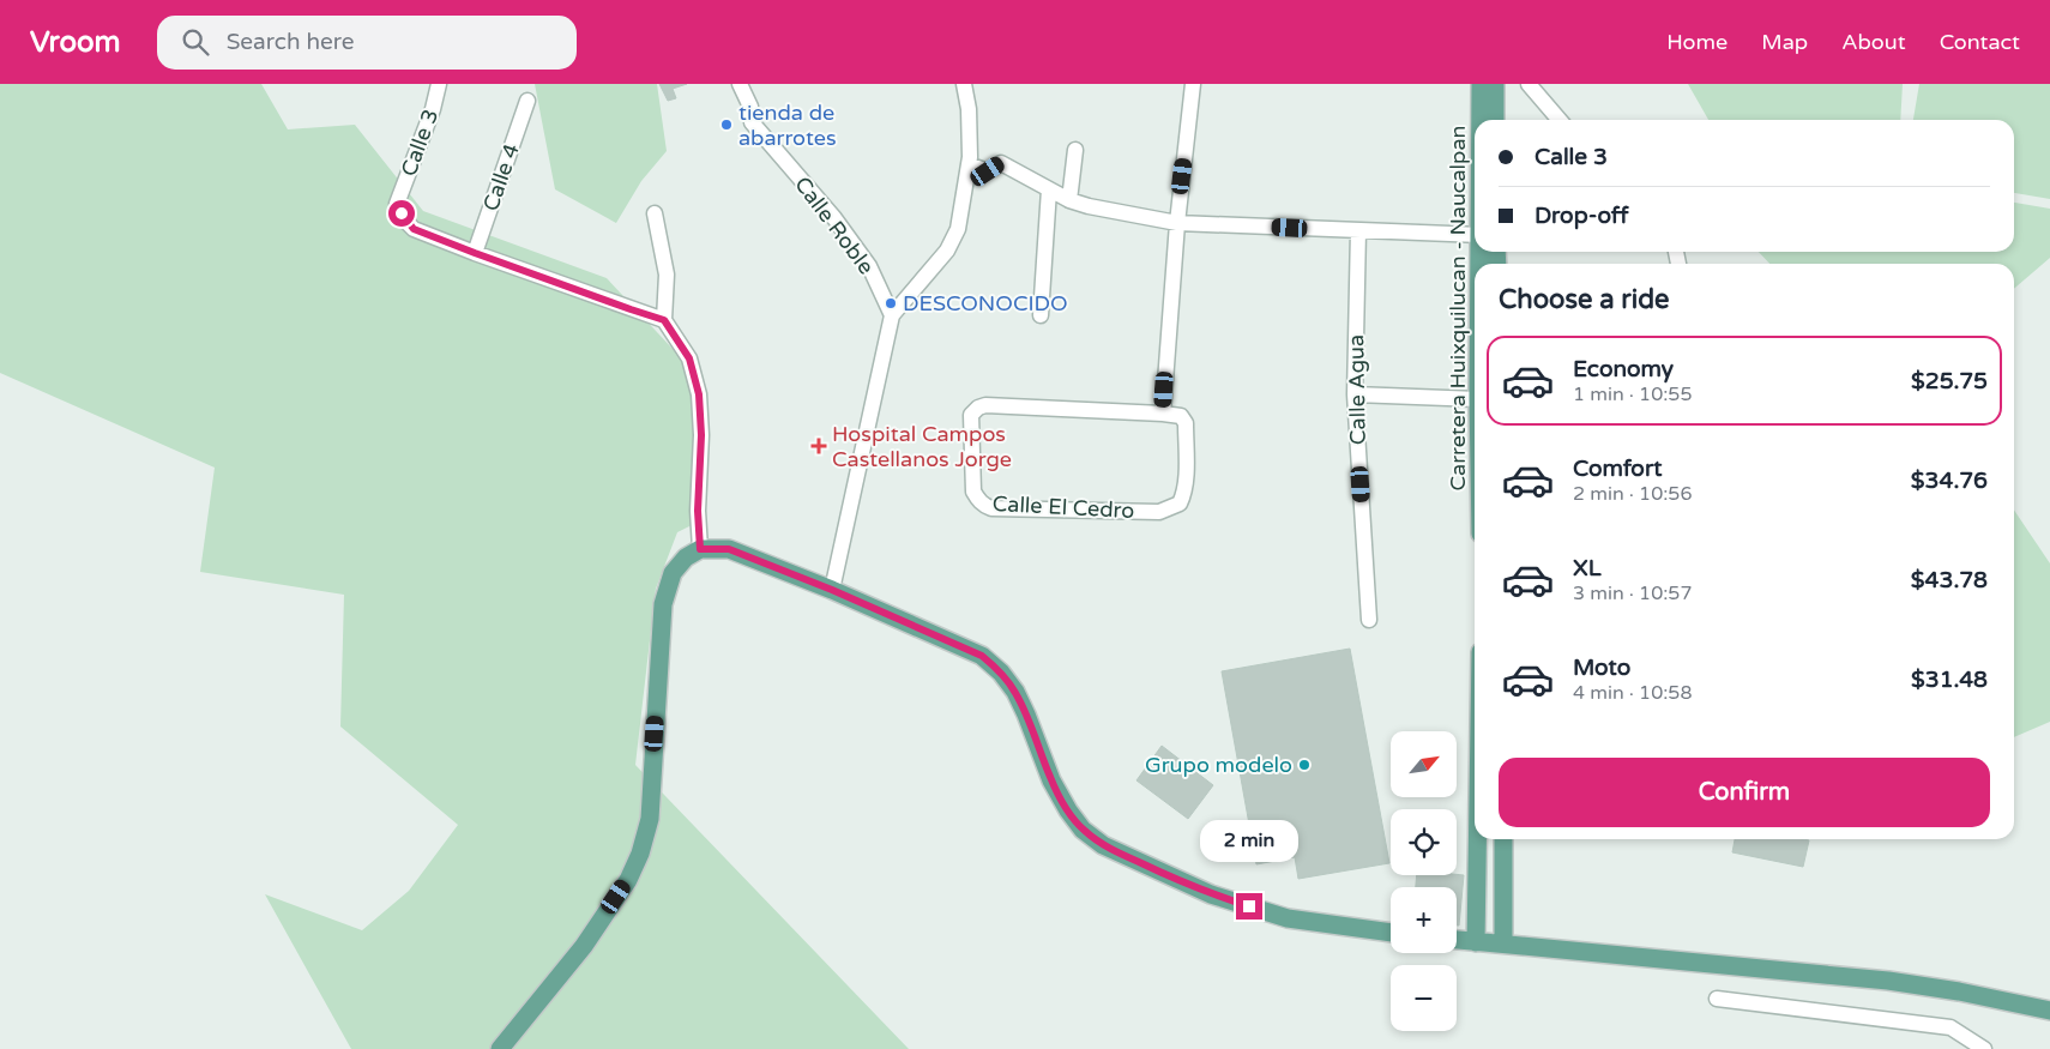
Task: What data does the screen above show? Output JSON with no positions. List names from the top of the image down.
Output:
{
  "streets": {
    "main road": ["Carretera Huixquilucan - Naucalpan"],
    "street": [
      "Calle 3",
      "Calle 4",
      "Calle Roble",
      "Calle Agua",
      "Calle El Cedro"
    ]
  },
  "crossings": [
    ["Calle 3", "Calle 4"]
  ],
  "places": {
    "other": ["tienda de abarrotes", "DESCONOCIDO", "Grupo modelo"],
    "health": ["Hospital Campos Castellanos Jorge"]
  },
  "north": "top right",
  "page": {
    "header": "Vroom",
    "search": "Search here",
    "nav": [
      "Home",
      "Map",
      "About",
      "Contact"
    ],
    "banner": ["Calle 3", "Drop-off"],
    "heading": "Choose a ride",
    "list": [
      {
        "name": "Economy",
        "note": "1 min · 10:55",
        "value": "$25.75"
      },
      {
        "name": "Comfort",
        "note": "2 min · 10:56",
        "value": "$34.76"
      },
      {
        "name": "XL",
        "note": "3 min · 10:57",
        "value": "$43.78"
      },
      {
        "name": "Moto",
        "note": "4 min · 10:58",
        "value": "$31.48"
      }
    ],
    "map_buttons": ["+", "−"],
    "buttons": "Confirm",
    "bubble": "2 min"
  }
}
